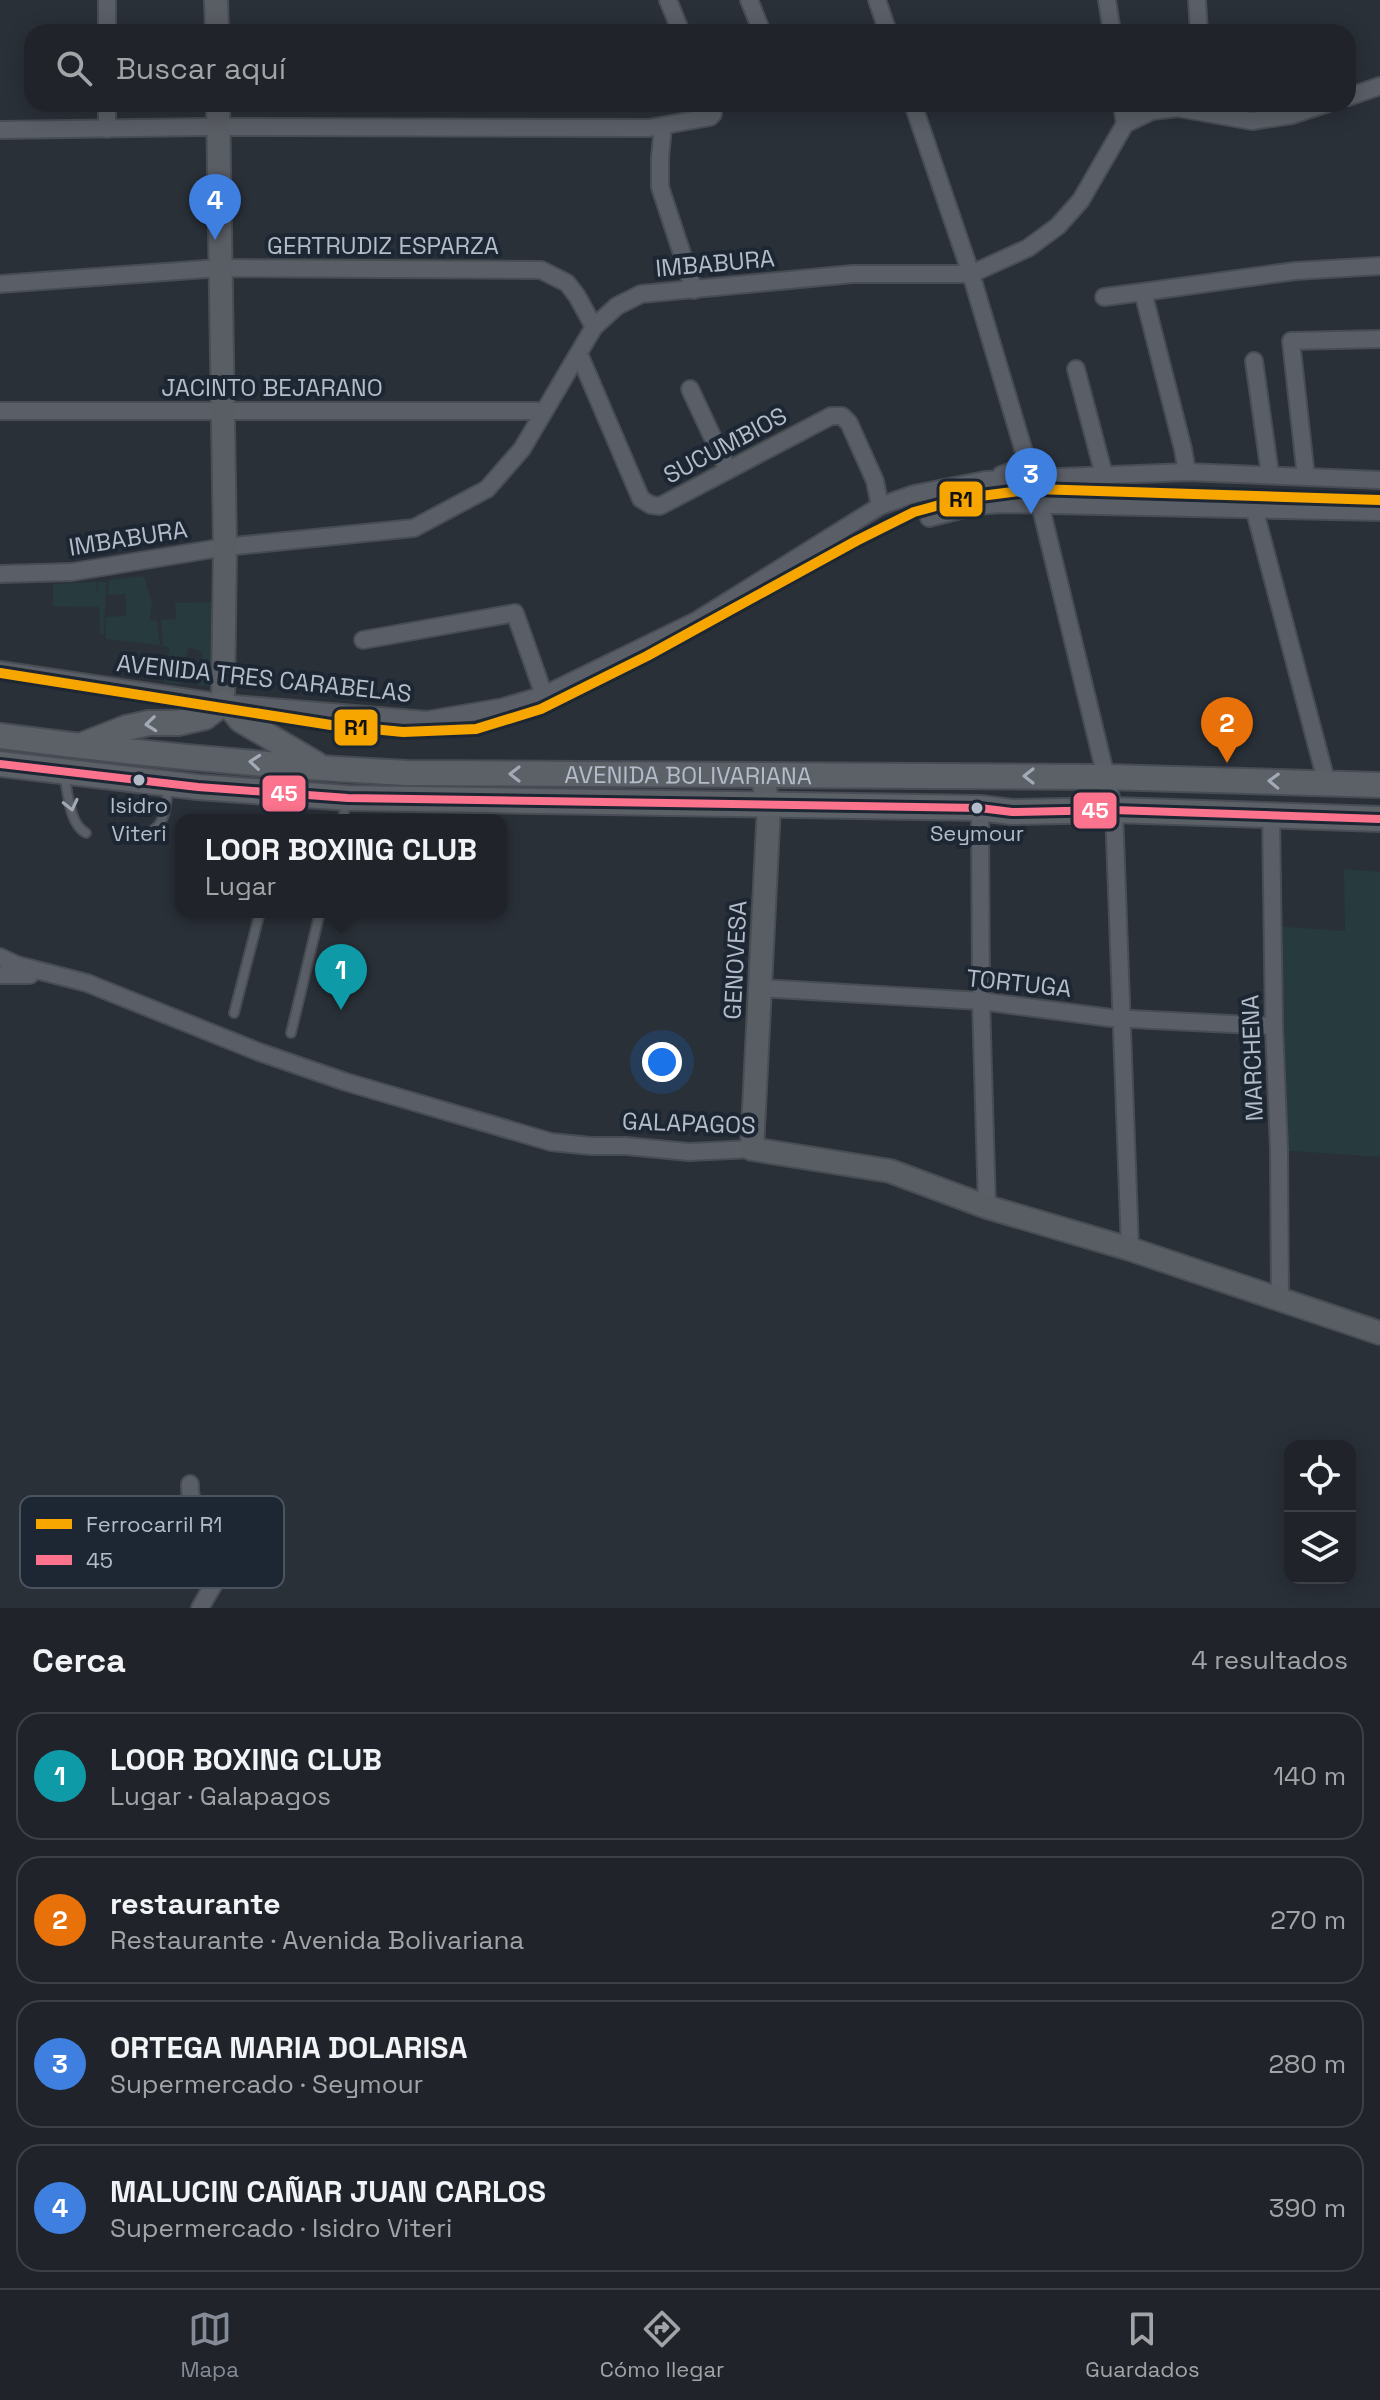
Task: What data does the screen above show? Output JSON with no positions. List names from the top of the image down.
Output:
{
  "streets": {
    "main road": ["AVENIDA BOLIVARIANA"],
    "street": [
      "GERTRUDIZ ESPARZA",
      "IMBABURA",
      "JACINTO BEJARANO",
      "SUCUMBIOS",
      "AVENIDA TRES CARABELAS",
      "GENOVESA",
      "TORTUGA",
      "MARCHENA",
      "GALAPAGOS"
    ]
  },
  "crossings": [
    ["GERTRUDIZ ESPARZA", "IMBABURA"],
    ["IMBABURA", "JACINTO BEJARANO"],
    ["IMBABURA", "SUCUMBIOS"],
    ["SUCUMBIOS", "AVENIDA TRES CARABELAS"],
    ["AVENIDA BOLIVARIANA", "GENOVESA"],
    ["AVENIDA BOLIVARIANA", "MARCHENA"],
    ["GENOVESA", "TORTUGA"],
    ["GENOVESA", "GALAPAGOS"],
    ["TORTUGA", "MARCHENA"],
    ["MARCHENA", "GALAPAGOS"]
  ],
  "places": ["Isidro Viteri", "Seymour"],
  "lines": ["rail line R1", "transit line 45"],
  "legend": ["Ferrocarril R1", "45"],
  "page": {
    "search": "Buscar aquí",
    "pins": [
      "4",
      "3",
      "2",
      "1"
    ],
    "popup": ["LOOR BOXING CLUB", "Lugar"],
    "heading": ["Cerca", "4 resultados"],
    "list": [
      {
        "mark": "1",
        "name": "LOOR BOXING CLUB",
        "note": "Lugar · Galapagos",
        "value": "140 m"
      },
      {
        "mark": "2",
        "name": "restaurante",
        "note": "Restaurante · Avenida Bolivariana",
        "value": "270 m"
      },
      {
        "mark": "3",
        "name": "ORTEGA MARIA DOLARISA",
        "note": "Supermercado · Seymour",
        "value": "280 m"
      },
      {
        "mark": "4",
        "name": "MALUCIN CAÑAR JUAN CARLOS",
        "note": "Supermercado · Isidro Viteri",
        "value": "390 m"
      }
    ],
    "nav": ["Mapa", "Cómo llegar", "Guardados"]
  }
}
